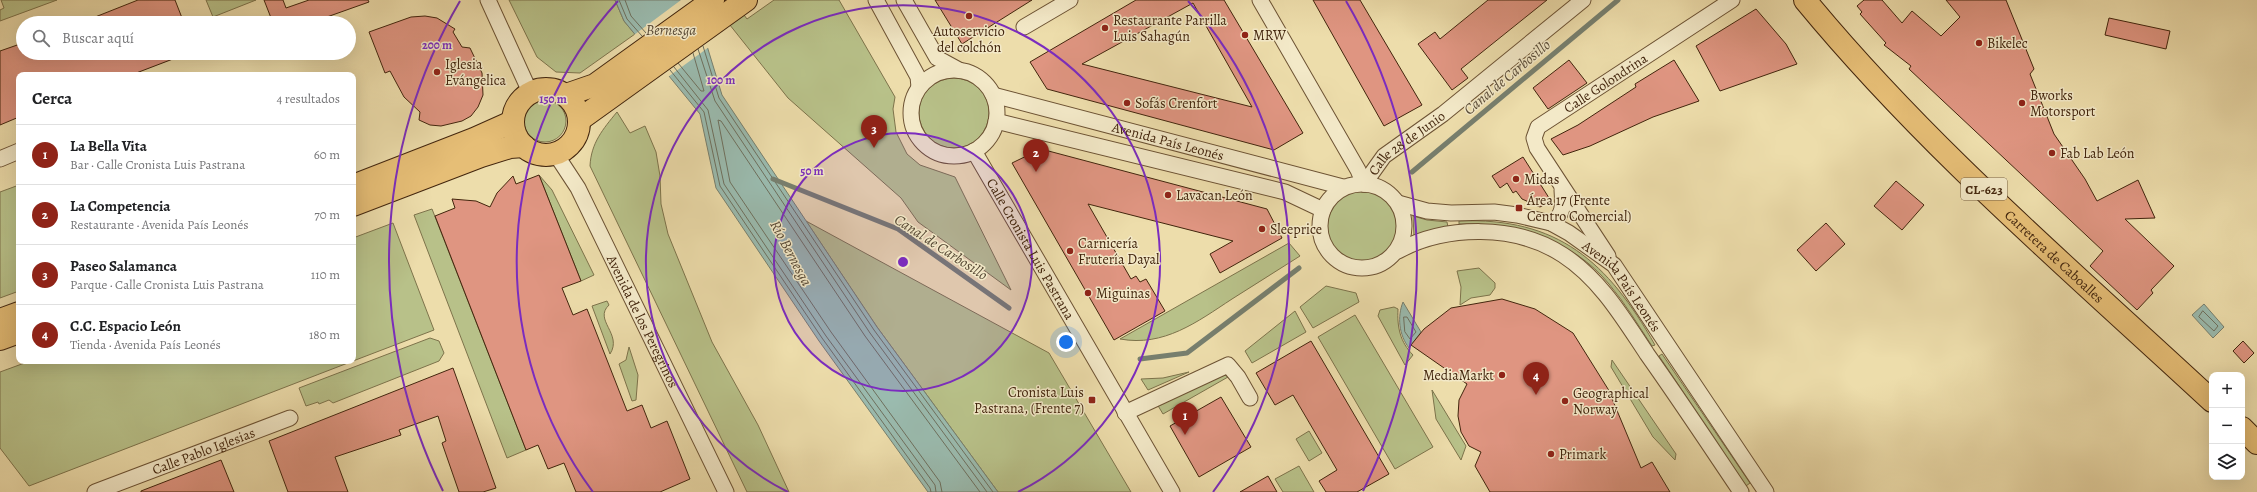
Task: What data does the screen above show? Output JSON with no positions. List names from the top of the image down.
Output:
{
  "streets": {
    "main road": ["CL-623", "Carretera de Caboalles"],
    "street": [
      "Calle Golondrina",
      "Avenida País Leonés",
      "Calle 28 de Junio",
      "Calle Cronista Luis Pastrana",
      "Avenida de los Peregrinos",
      "Calle Pablo Iglesias"
    ]
  },
  "crossings": [
    ["Calle Golondrina", "Avenida País Leonés"],
    ["Avenida País Leonés", "Calle 28 de Junio"],
    ["Avenida País Leonés", "Calle Cronista Luis Pastrana"]
  ],
  "water": ["Bernesga", "Canal de Carbosillo", "Río Bernesga"],
  "places": {
    "other": [
      "Autoservicio del colchón",
      "Restaurante Parrilla Luis Sahagún",
      "MRW",
      "Bikelec",
      "Iglesia Evángelica",
      "Sofás Crenfort",
      "Bworks Motorsport",
      "Fab Lab León",
      "Midas",
      "Lavacan León",
      "Sleeprice",
      "Carnicería Frutería Dayal",
      "Miguinas",
      "MediaMarkt",
      "Geographical Norway",
      "Primark"
    ],
    "transit": ["Área 17 (Frente Centro Comercial)", "Cronista Luis Pastrana, (Frente 7)"]
  },
  "page": {
    "search": "Buscar aquí",
    "heading": ["Cerca", "4 resultados"],
    "pins": [
      "3",
      "2",
      "4",
      "1"
    ],
    "list": [
      {
        "mark": "1",
        "name": "La Bella Vita",
        "note": "Bar · Calle Cronista Luis Pastrana",
        "value": "60 m"
      },
      {
        "mark": "2",
        "name": "La Competencia",
        "note": "Restaurante · Avenida País Leonés",
        "value": "70 m"
      },
      {
        "mark": "3",
        "name": "Paseo Salamanca",
        "note": "Parque · Calle Cronista Luis Pastrana",
        "value": "110 m"
      },
      {
        "mark": "4",
        "name": "C.C. Espacio León",
        "note": "Tienda · Avenida País Leonés",
        "value": "180 m"
      }
    ],
    "map_buttons": ["+", "−"]
  },
  "rings": [
    "200 m",
    "100 m",
    "150 m",
    "50 m"
  ]
}
